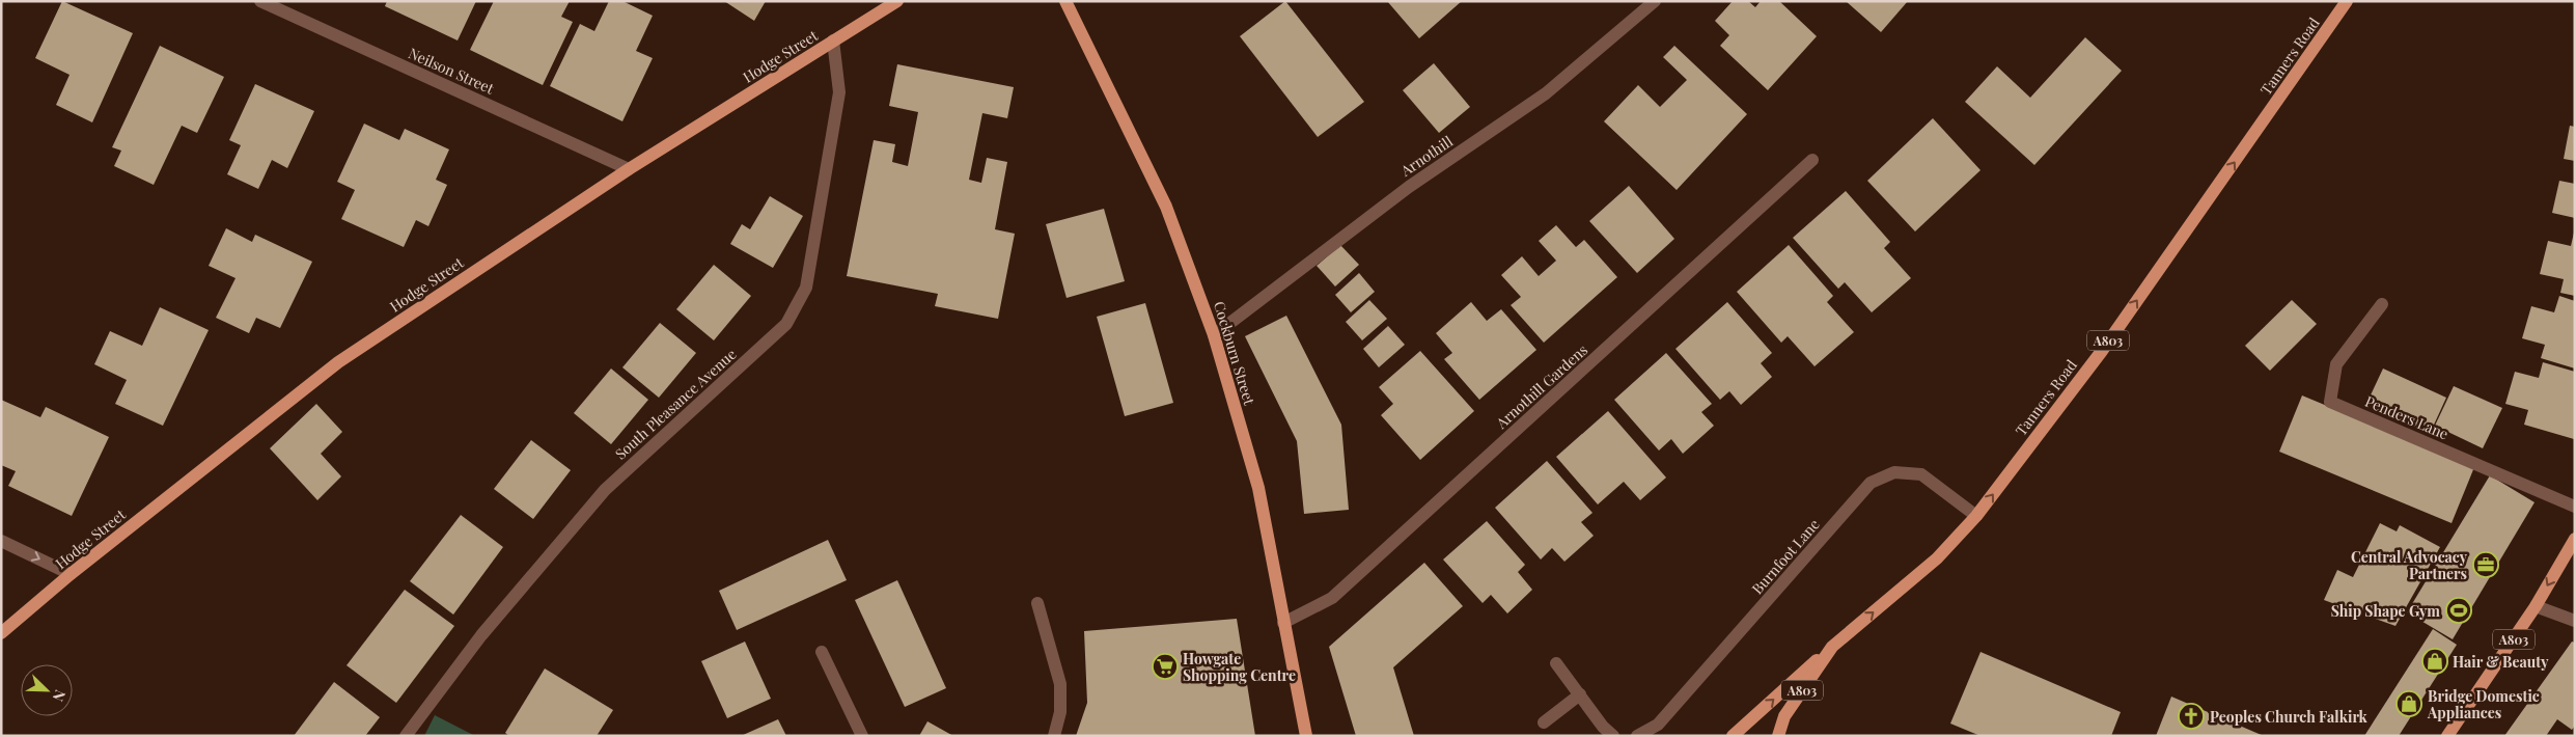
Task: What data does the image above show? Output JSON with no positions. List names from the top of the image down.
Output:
{
  "streets": {
    "main road": [
      "Hodge Street",
      "Tanners Road",
      "A803",
      "Cockburn Street"
    ],
    "street": [
      "Neilson Street",
      "Arnothill",
      "Arnothill Gardens",
      "South Pleasance Avenue",
      "Penders Lane",
      "Burnfoot Lane"
    ]
  },
  "crossings": [
    ["Hodge Street", "Neilson Street"],
    ["Hodge Street", "South Pleasance Avenue"],
    ["Tanners Road", "Burnfoot Lane"],
    ["Arnothill", "Cockburn Street"],
    ["Cockburn Street", "Arnothill Gardens"]
  ],
  "one_way": ["Tanners Road"],
  "places": {
    "office": ["Central Advocacy Partners"],
    "sports": ["Ship Shape Gym"],
    "shop": ["Hair & Beauty", "Bridge Domestic Appliances"],
    "supermarket": ["Howgate Shopping Centre"],
    "church": ["Peoples Church Falkirk"]
  },
  "north": "bottom right"
}
